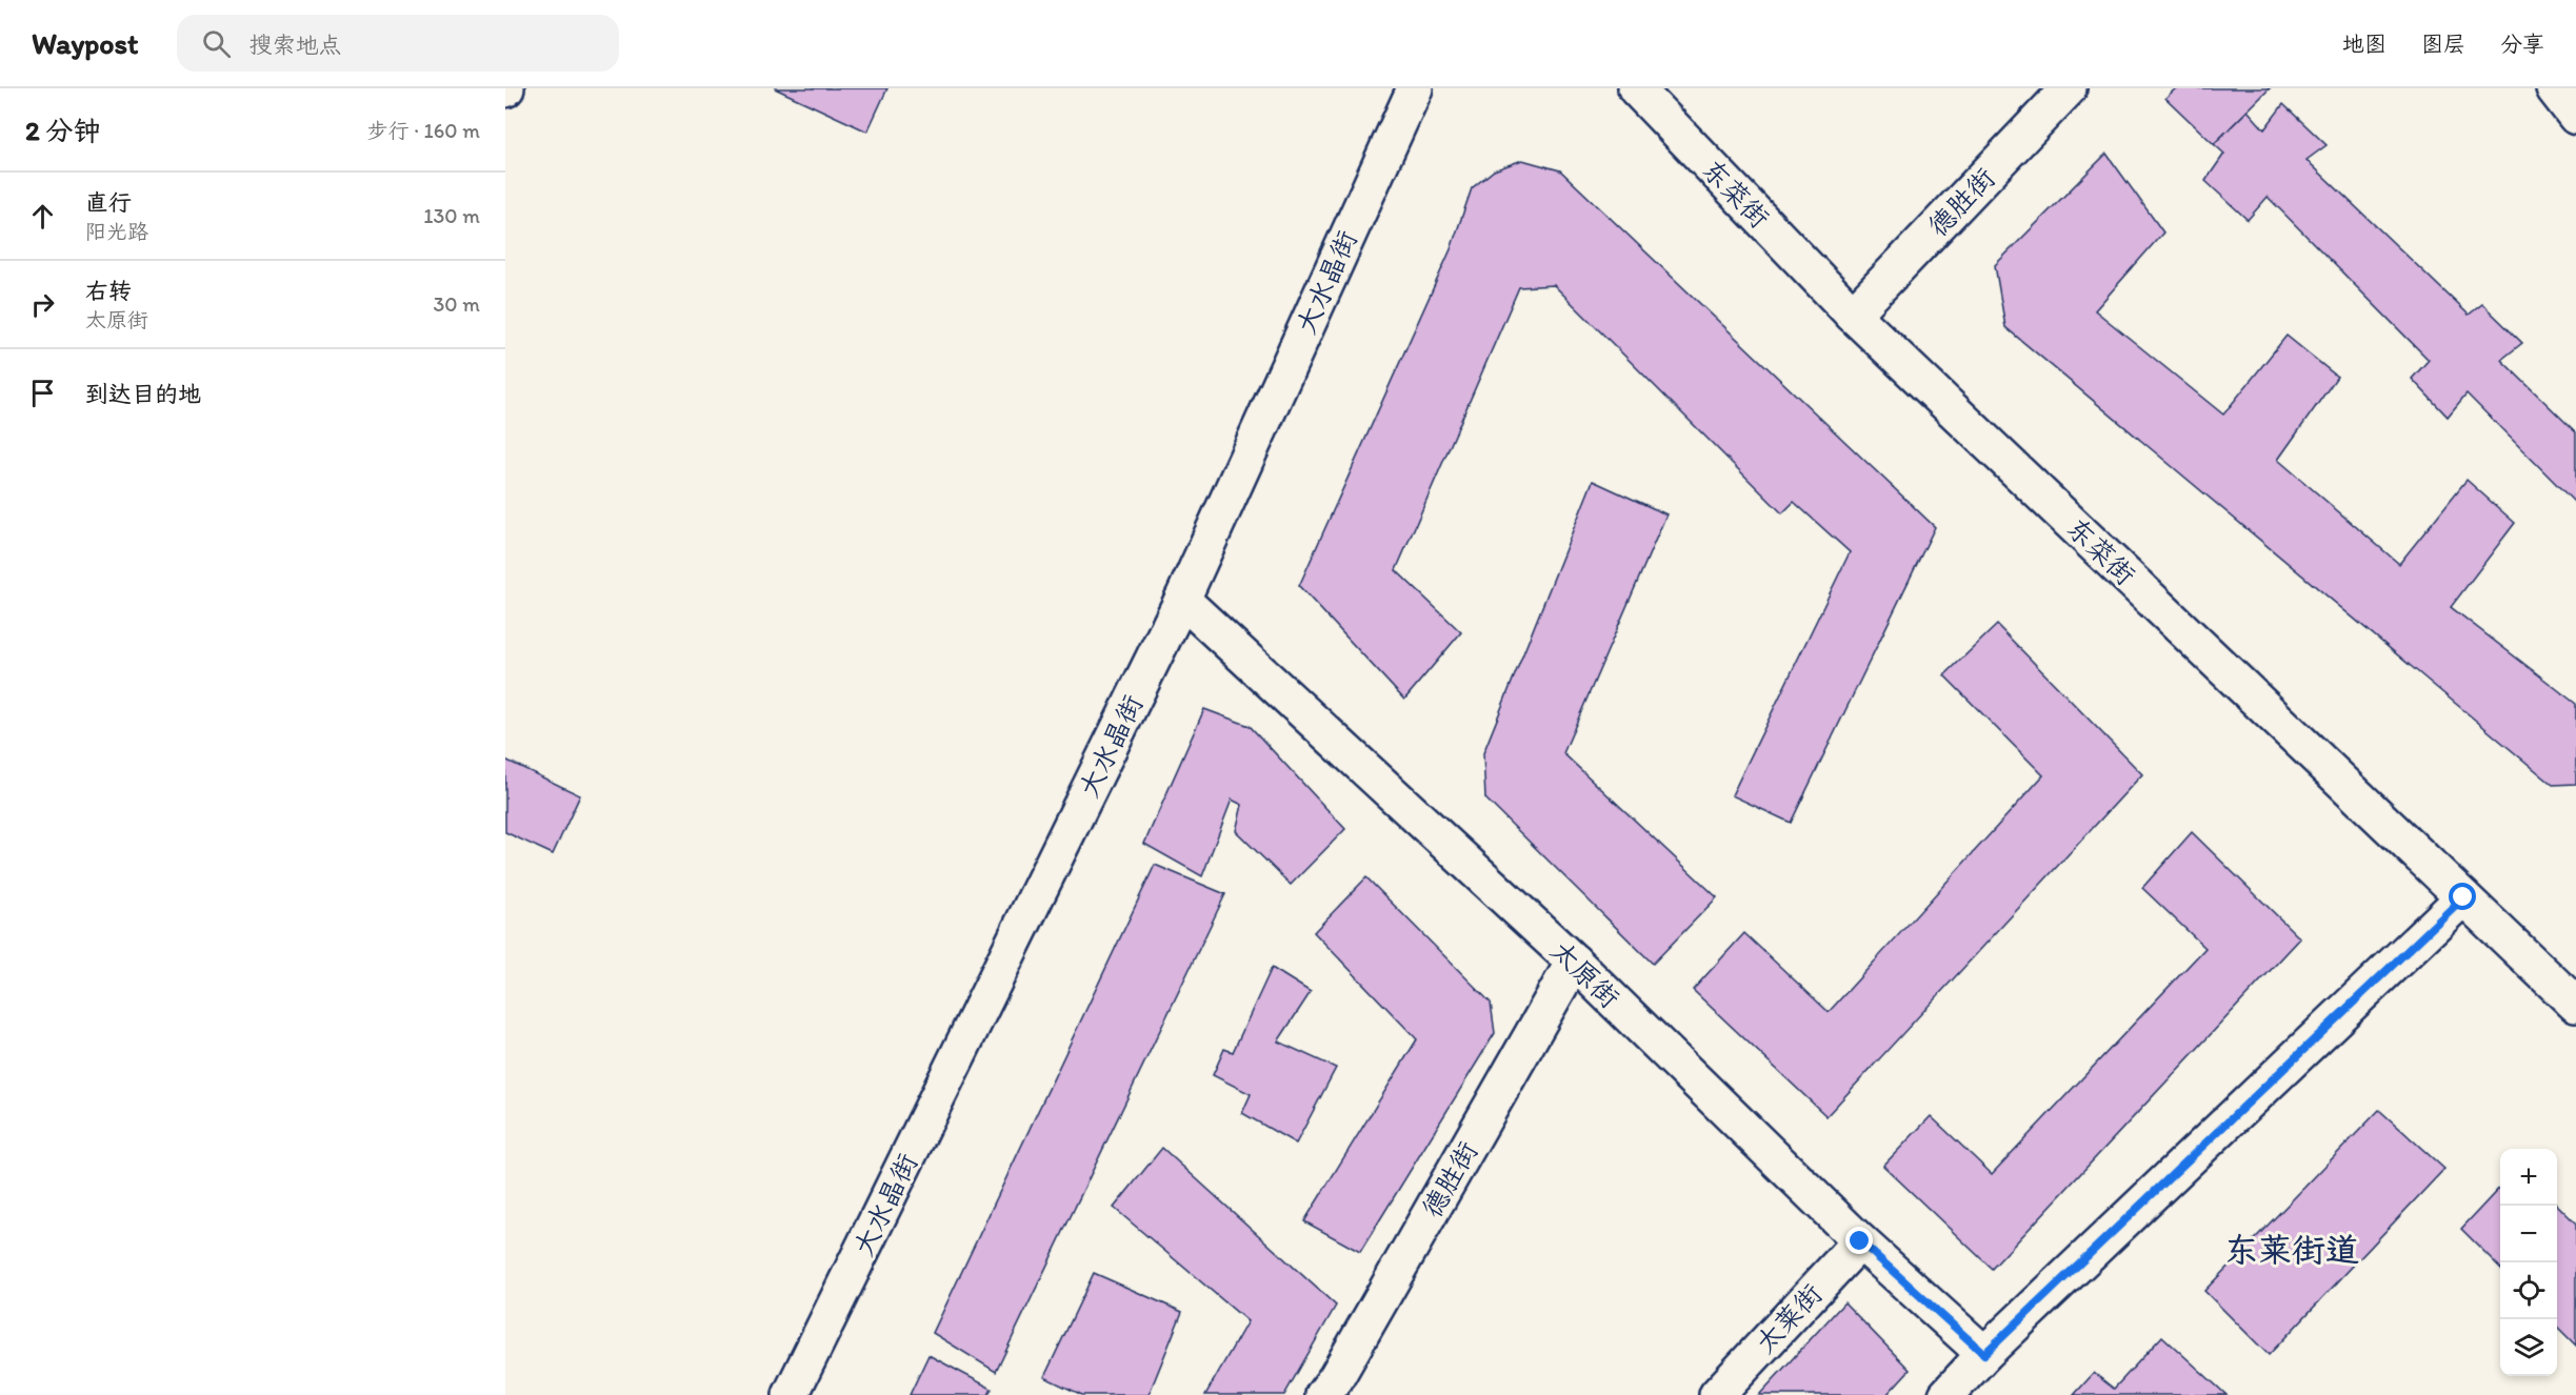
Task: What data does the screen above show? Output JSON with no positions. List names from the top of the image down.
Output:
{
  "streets": {
    "street": [
      "东菜街",
      "德胜街",
      "大水晶街",
      "太原街",
      "太莱街"
    ]
  },
  "crossings": [
    ["东菜街", "德胜街"],
    ["德胜街", "太原街"],
    ["大水晶街", "太原街"],
    ["太原街", "太莱街"]
  ],
  "districts": ["东莱街道"],
  "page": {
    "header": "Waypost",
    "search": "搜索地点",
    "nav": ["地图", "图层", "分享"],
    "heading": ["2 分钟", "步行 · 160 m"],
    "list": [
      ["直行", "阳光路", "130 m"],
      ["右转", "太原街", "30 m"],
      "到达目的地"
    ],
    "map_buttons": ["+", "−"]
  }
}
